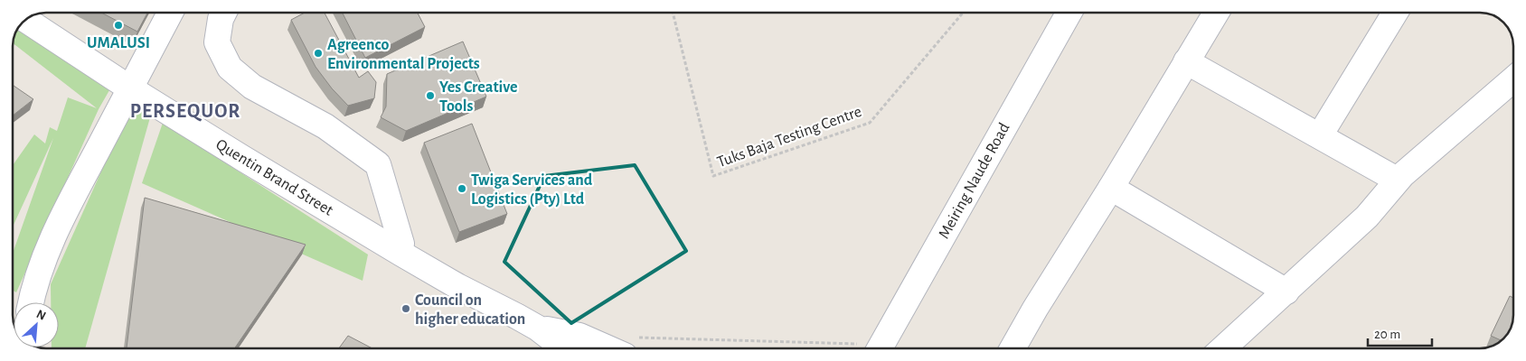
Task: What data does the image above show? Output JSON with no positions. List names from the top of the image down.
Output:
{
  "streets": {
    "street": ["Quentin Brand Street", "Meiring Naude Road"],
    "path": ["Tuks Baja Testing Centre"]
  },
  "districts": ["PERSEQUOR"],
  "places": [
    "UMALUSI",
    "Agreenco Environmental Projects",
    "Yes Creative Tools",
    "Twiga Services and Logistics (Pty) Ltd",
    "Council on higher education"
  ],
  "scale_bar": "20 m",
  "north": "top right"
}
